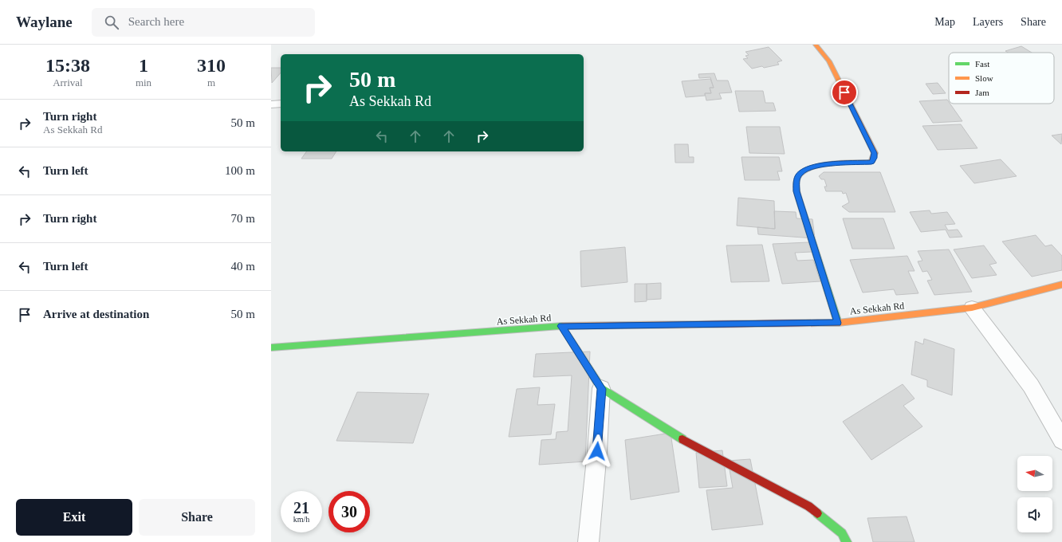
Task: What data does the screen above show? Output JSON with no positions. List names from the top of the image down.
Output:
{
  "streets": {
    "street": ["As Sekkah Rd"]
  },
  "legend": ["Fast", "Slow", "Jam"],
  "north": "left",
  "page": {
    "header": "Waylane",
    "search": "Search here",
    "nav": ["Map", "Layers", "Share"],
    "eta": [
      "15:38",
      "Arrival",
      "1",
      "min",
      "310",
      "m"
    ],
    "turn": ["50 m", "As Sekkah Rd"],
    "list": [
      {
        "name": "Turn right",
        "note": "As Sekkah Rd",
        "value": "50 m"
      },
      {
        "name": "Turn left",
        "value": "100 m"
      },
      {
        "name": "Turn right",
        "value": "70 m"
      },
      {
        "name": "Turn left",
        "value": "40 m"
      },
      {
        "name": "Arrive at destination",
        "value": "50 m"
      }
    ],
    "speed": "21 km/h",
    "limit": "30",
    "buttons": ["Exit", "Share"]
  }
}
